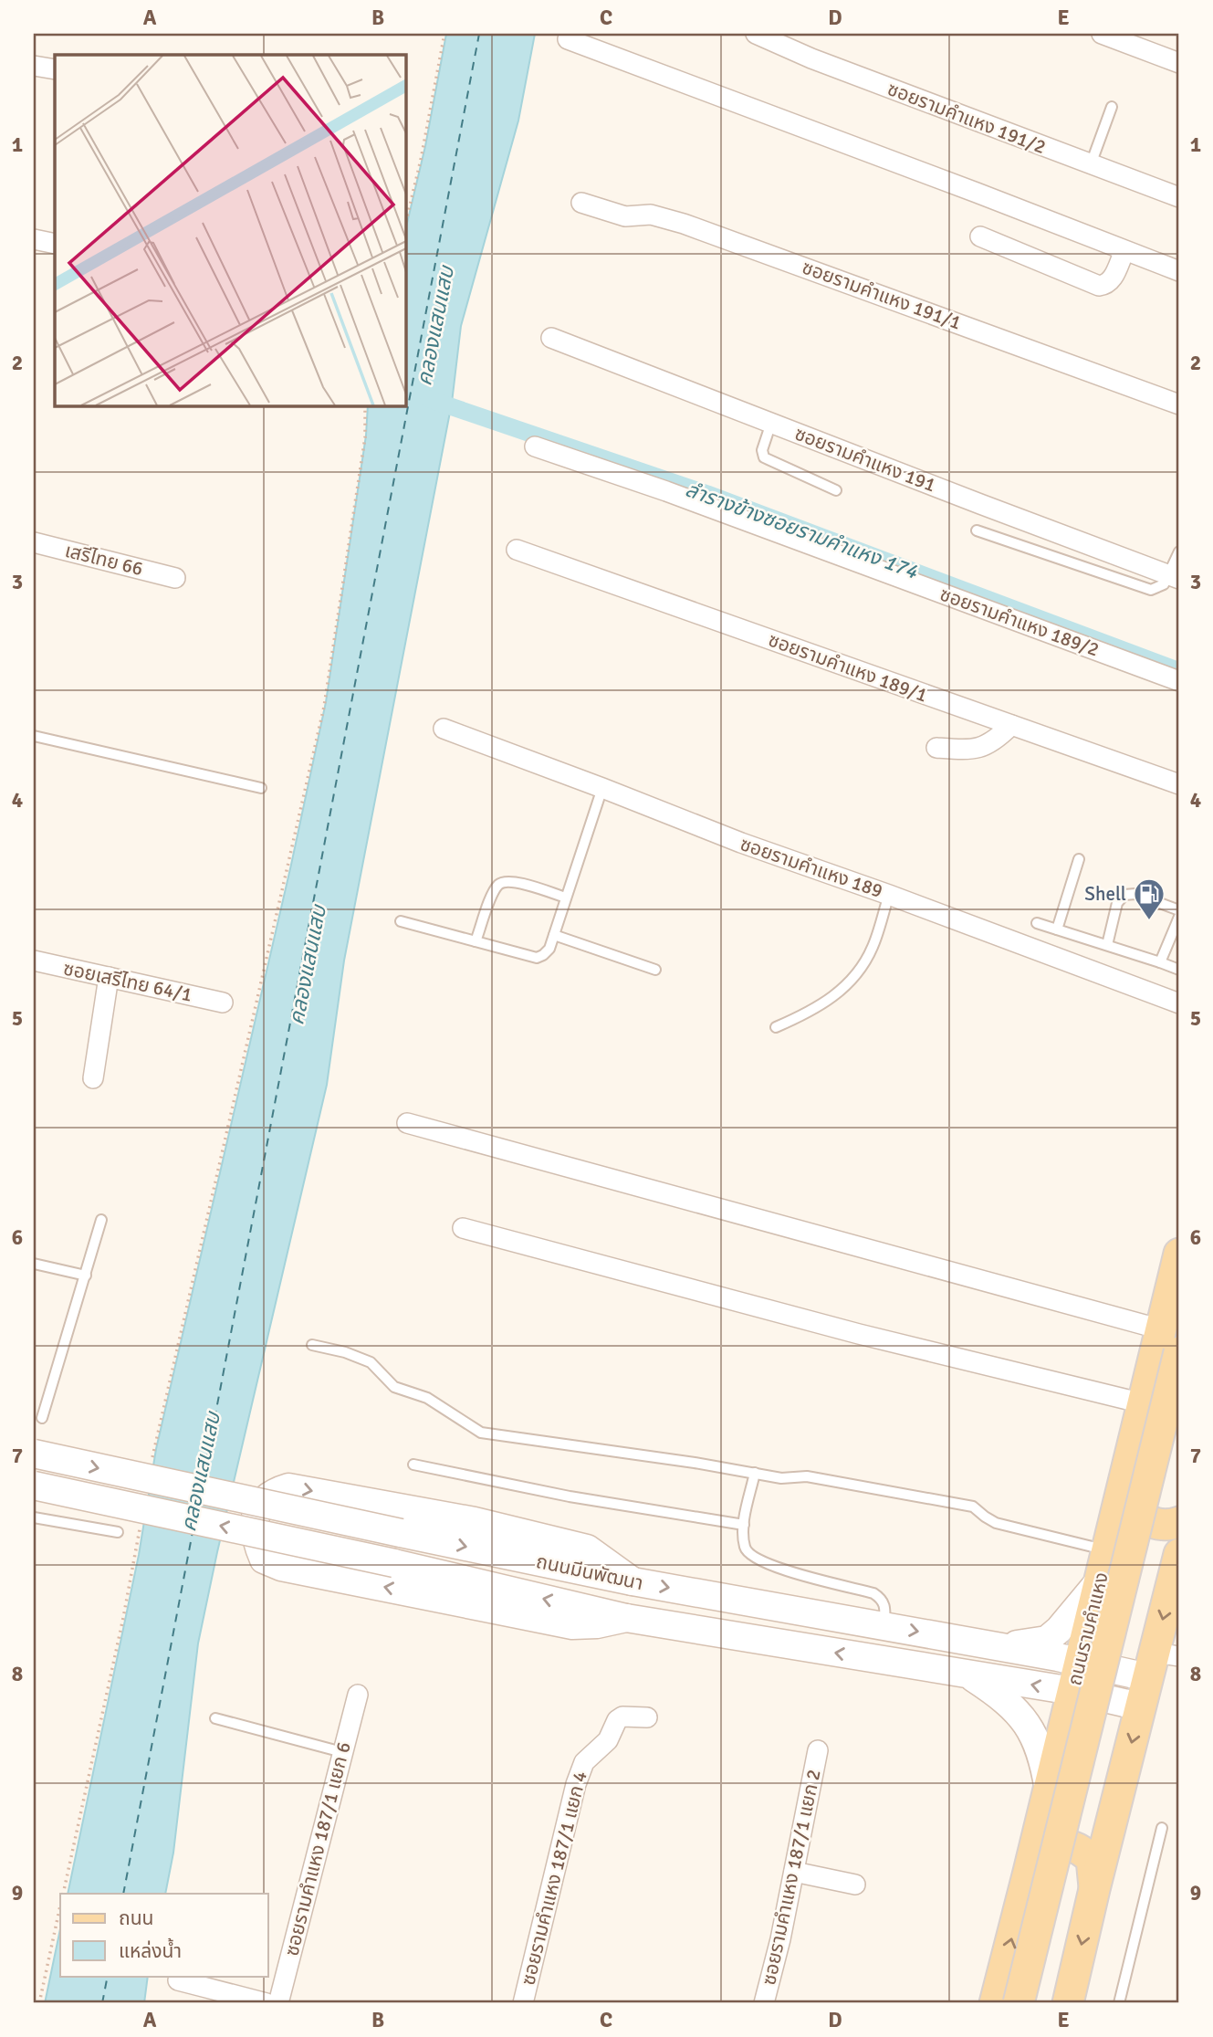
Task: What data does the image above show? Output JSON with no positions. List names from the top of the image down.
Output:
{
  "streets": {
    "main road": ["ถนนรามคำแหง"],
    "street": [
      "ซอยรามคำแหง 191/2",
      "ซอยรามคำแหง 191/1",
      "ซอยรามคำแหง 191",
      "เสรีไทย 66",
      "ซอยรามคำแหง 189/2",
      "ซอยรามคำแหง 189/1",
      "ซอยรามคำแหง 189",
      "ซอยเสรีไทย 64/1",
      "ถนนมีนพัฒนา",
      "ซอยรามคำแหง 187/1 แยก 6",
      "ซอยรามคำแหง 187/1 แยก 2",
      "ซอยรามคำแหง 187/1 แยก 4"
    ]
  },
  "crossings": [
    ["ถนนมีนพัฒนา", "ถนนรามคำแหง"]
  ],
  "water": ["คลองแสนแสบ", "ลำรางข้างซอยรามคำแหง 174"],
  "places": {
    "fuel station": ["Shell"]
  },
  "legend": ["ถนน", "แหล่งน้ำ"],
  "grid": {
    "columns": [
      "A",
      "B",
      "C",
      "D",
      "E"
    ],
    "rows": [
      "1",
      "2",
      "3",
      "4",
      "5",
      "6",
      "7",
      "8",
      "9"
    ]
  }
}
